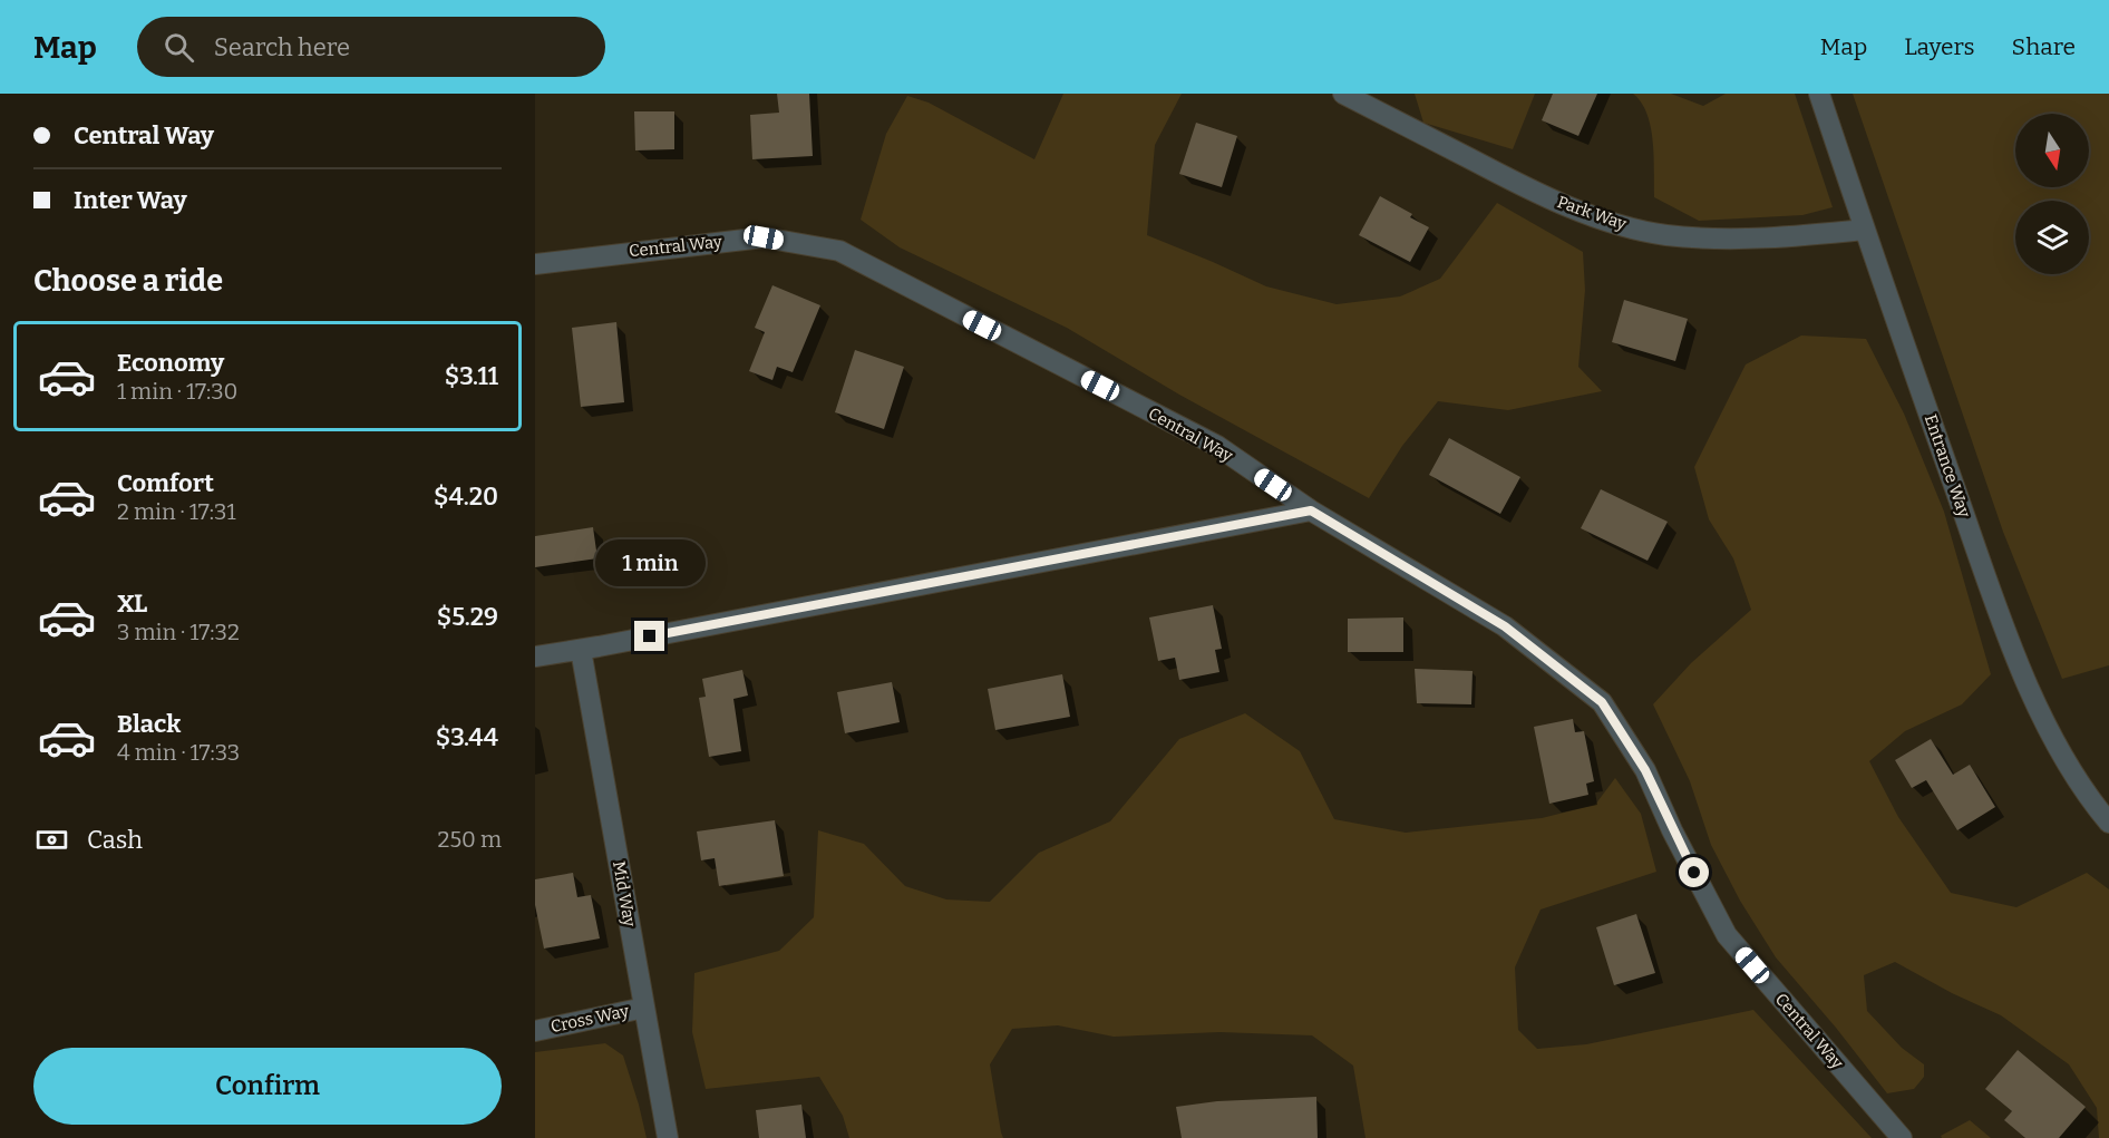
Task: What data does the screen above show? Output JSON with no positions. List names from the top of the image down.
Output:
{
  "streets": {
    "street": [
      "Park Way",
      "Central Way",
      "Entrance Way",
      "Mid Way",
      "Cross Way"
    ]
  },
  "crossings": [
    ["Park Way", "Entrance Way"],
    ["Mid Way", "Cross Way"]
  ],
  "north": "bottom",
  "page": {
    "header": "Map",
    "search": "Search here",
    "nav": ["Map", "Layers", "Share"],
    "banner": ["Central Way", "Inter Way"],
    "heading": "Choose a ride",
    "list": [
      {
        "name": "Economy",
        "note": "1 min · 17:30",
        "value": "$3.11"
      },
      {
        "name": "Comfort",
        "note": "2 min · 17:31",
        "value": "$4.20"
      },
      {
        "name": "XL",
        "note": "3 min · 17:32",
        "value": "$5.29"
      },
      {
        "name": "Black",
        "note": "4 min · 17:33",
        "value": "$3.44"
      }
    ],
    "bubble": "1 min",
    "pay": ["Cash", "250 m"],
    "buttons": "Confirm"
  }
}
